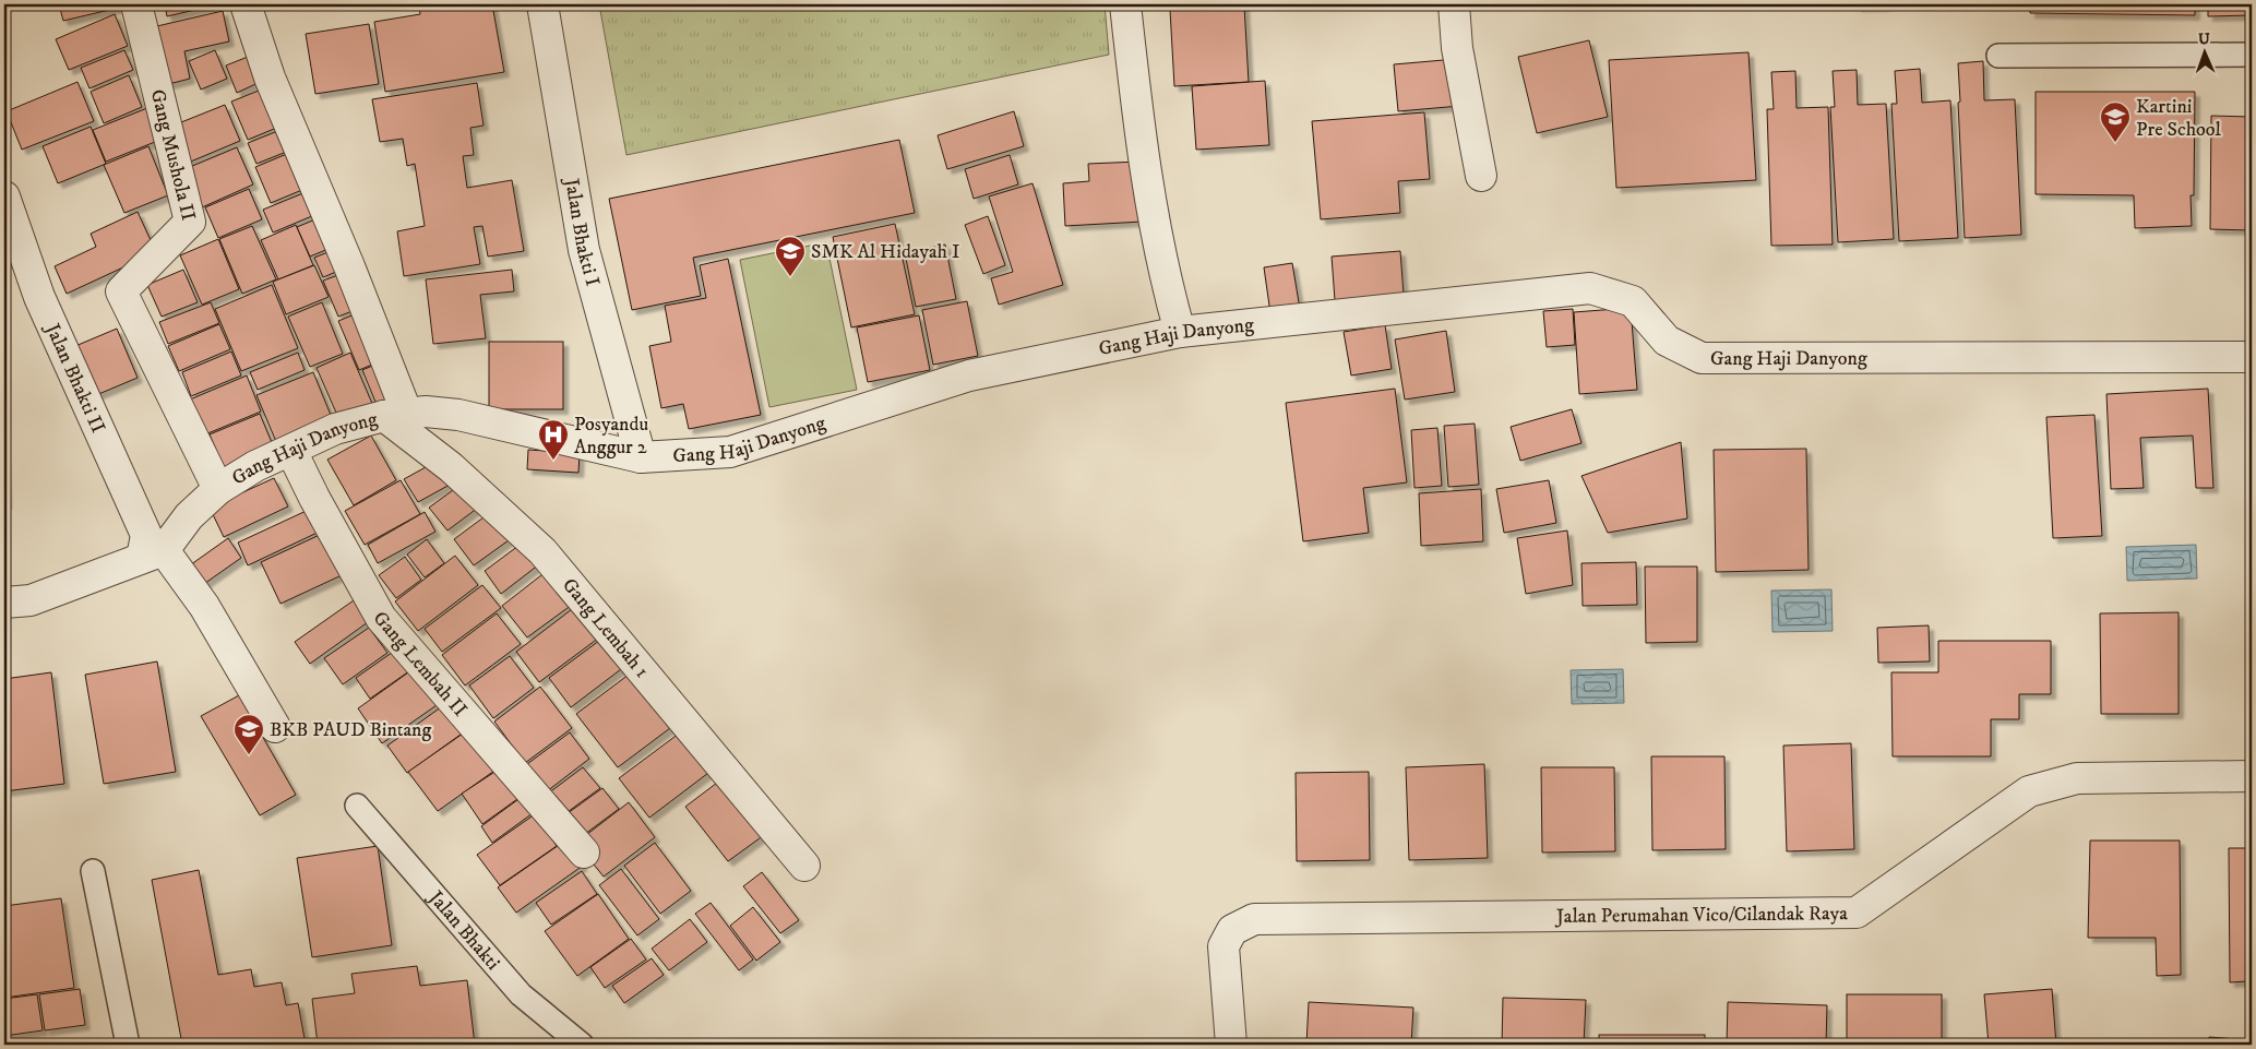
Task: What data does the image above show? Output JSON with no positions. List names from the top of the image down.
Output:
{
  "streets": {
    "street": [
      "Gang Mushola II",
      "Jalan Bhakti I",
      "Gang Haji Danyong",
      "Jalan Bhakti II",
      "Gang Lembah 1",
      "Gang Lembah II",
      "Jalan Perumahan Vico/Cilandak Raya"
    ],
    "lane": ["Jalan Bhakti"]
  },
  "crossings": [
    ["Gang Mushola II", "Gang Haji Danyong"],
    ["Jalan Bhakti I", "Gang Haji Danyong"],
    ["Gang Haji Danyong", "Jalan Bhakti II"],
    ["Gang Haji Danyong", "Gang Lembah 1"],
    ["Gang Haji Danyong", "Gang Lembah II"]
  ],
  "places": {
    "school or university": ["Kartini Pre School", "SMK Al Hidayah I", "BKB PAUD Bintang"],
    "hospital": ["Posyandu Anggur 2"]
  },
  "north": "top"
}
